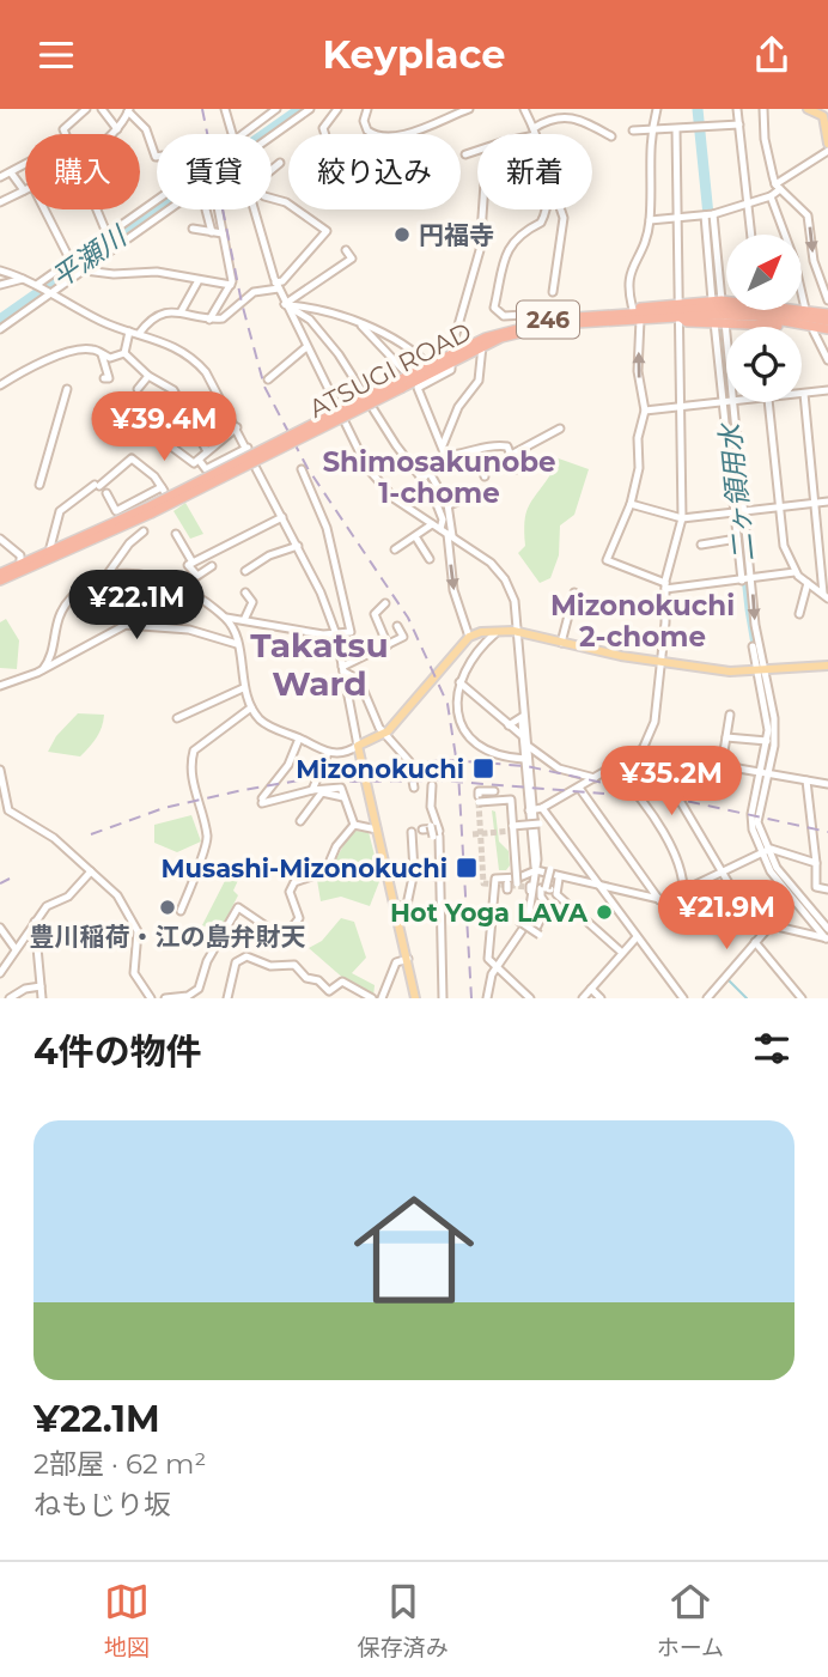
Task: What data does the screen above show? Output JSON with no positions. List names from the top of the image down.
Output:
{
  "streets": {
    "highway": ["246", "ATSUGI ROAD"]
  },
  "crossings": [
    ["246", "ATSUGI ROAD"]
  ],
  "districts": ["Shimosakunobe 1-chome", "Mizonokuchi 2-chome", "Takatsu Ward"],
  "water": ["平瀬川", "二ヶ領用水"],
  "places": {
    "other": ["円福寺", "豊川稲荷・江の島弁財天", "Hot Yoga LAVA"],
    "transit": ["Mizonokuchi", "Musashi-Mizonokuchi"]
  },
  "north": "top right",
  "page": {
    "header": "Keyplace",
    "chip": [
      "購入",
      "賃貸",
      "絞り込み",
      "新着"
    ],
    "price": [
      "¥39.4M",
      "¥22.1M",
      "¥35.2M",
      "¥21.9M"
    ],
    "heading": "4件の物件",
    "list": [
      {
        "name": "¥22.1M",
        "note": "2部屋 · 62 m² · ねもじり坂"
      }
    ],
    "tabs": ["地図", "保存済み", "ホーム"]
  }
}
